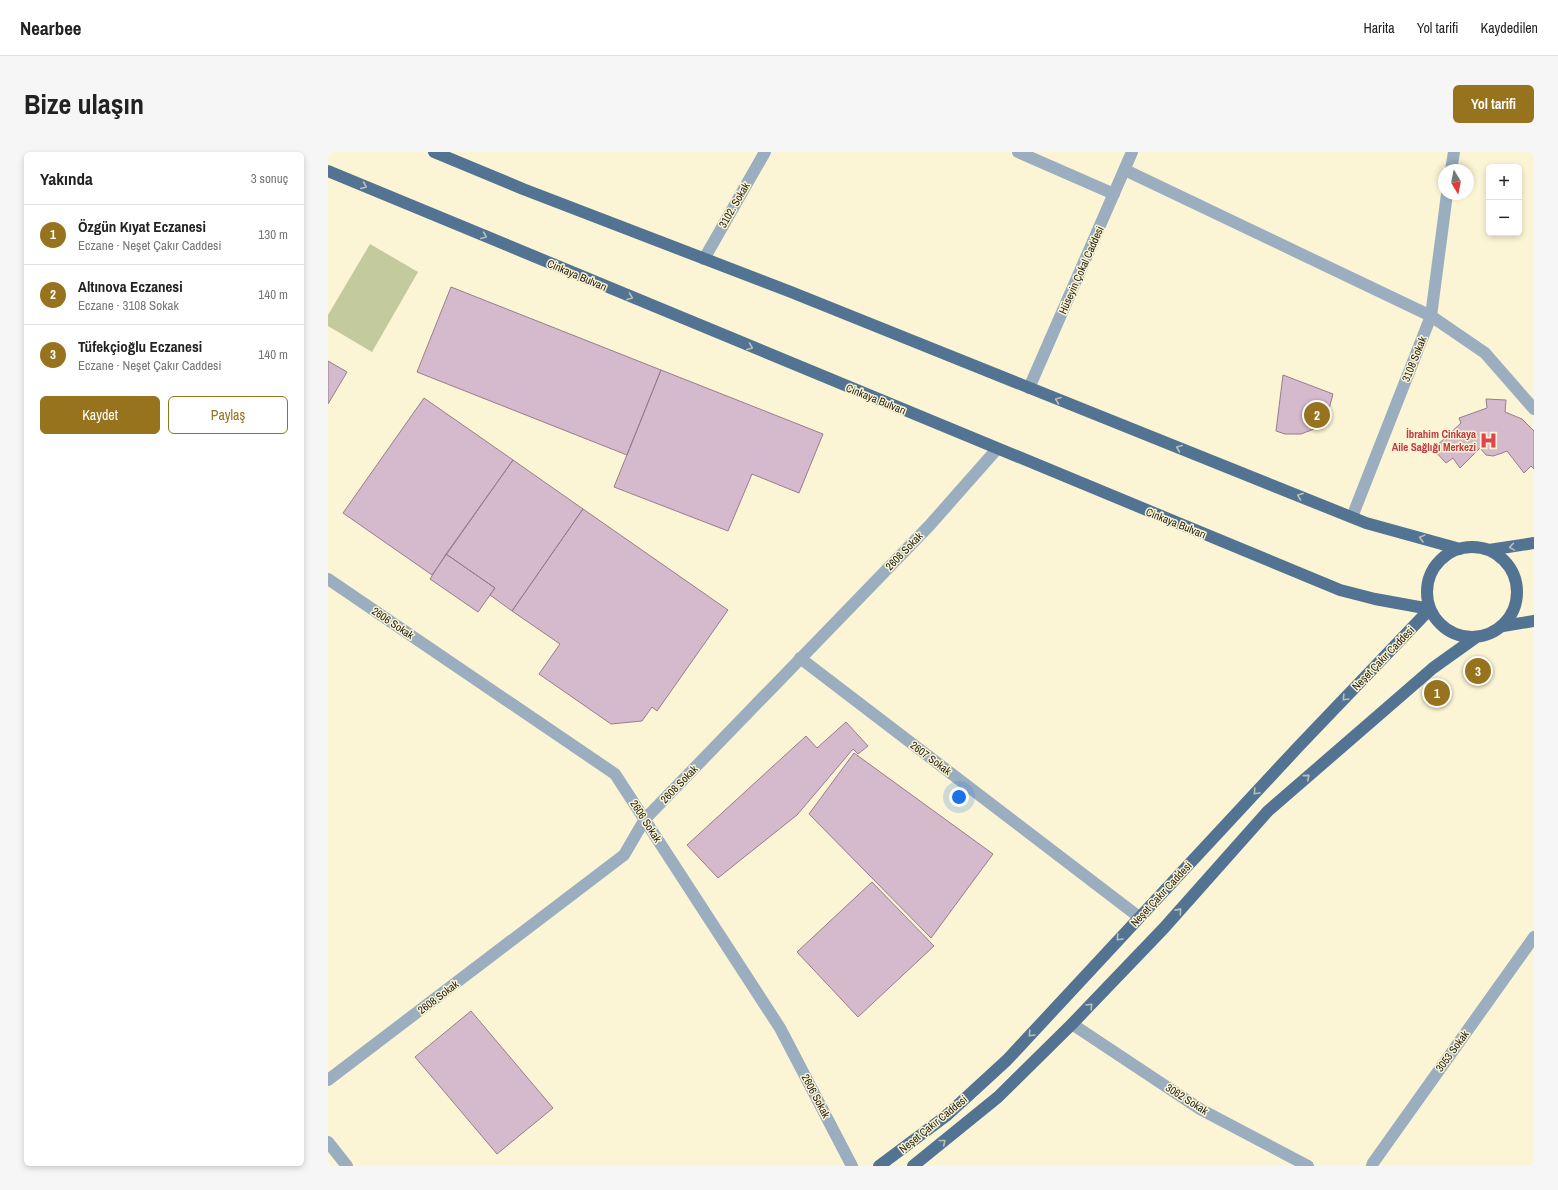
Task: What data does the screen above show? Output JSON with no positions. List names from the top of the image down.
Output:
{
  "streets": {
    "main road": ["Cinkaya Bulvarı", "Neşet Çakır Caddesi"],
    "street": [
      "3102. Sokak",
      "Hüseyin Çokal Caddesi",
      "3108 Sokak",
      "2608 Sokak",
      "2606 Sokak",
      "2607 Sokak",
      "3053 Sokak",
      "3062 Sokak"
    ]
  },
  "crossings": [
    ["Cinkaya Bulvarı", "2608 Sokak"],
    ["Cinkaya Bulvarı", "Neşet Çakır Caddesi"],
    ["2608 Sokak", "2606 Sokak"],
    ["2608 Sokak", "2607 Sokak"],
    ["Neşet Çakır Caddesi", "2607 Sokak"],
    ["Neşet Çakır Caddesi", "3062 Sokak"]
  ],
  "places": {
    "hospital": ["İbrahim Cinkaya Aile Sağlığı Merkezi"]
  },
  "north": "bottom",
  "page": {
    "header": "Nearbee",
    "nav": ["Harita", "Yol tarifi", "Kaydedilen"],
    "title": "Bize ulaşın",
    "buttons": [
      "Yol tarifi",
      ["Kaydet", "Paylaş"]
    ],
    "heading": ["Yakında", "3 sonuç"],
    "map_buttons": ["+", "−"],
    "list": [
      {
        "mark": "1",
        "name": "Özgün Kıyat Eczanesi",
        "note": "Eczane · Neşet Çakır Caddesi",
        "value": "130 m"
      },
      {
        "mark": "2",
        "name": "Altınova Eczanesi",
        "note": "Eczane · 3108 Sokak",
        "value": "140 m"
      },
      {
        "mark": "3",
        "name": "Tüfekçioğlu Eczanesi",
        "note": "Eczane · Neşet Çakır Caddesi",
        "value": "140 m"
      }
    ],
    "pins": ["2", "3", "1"]
  }
}
